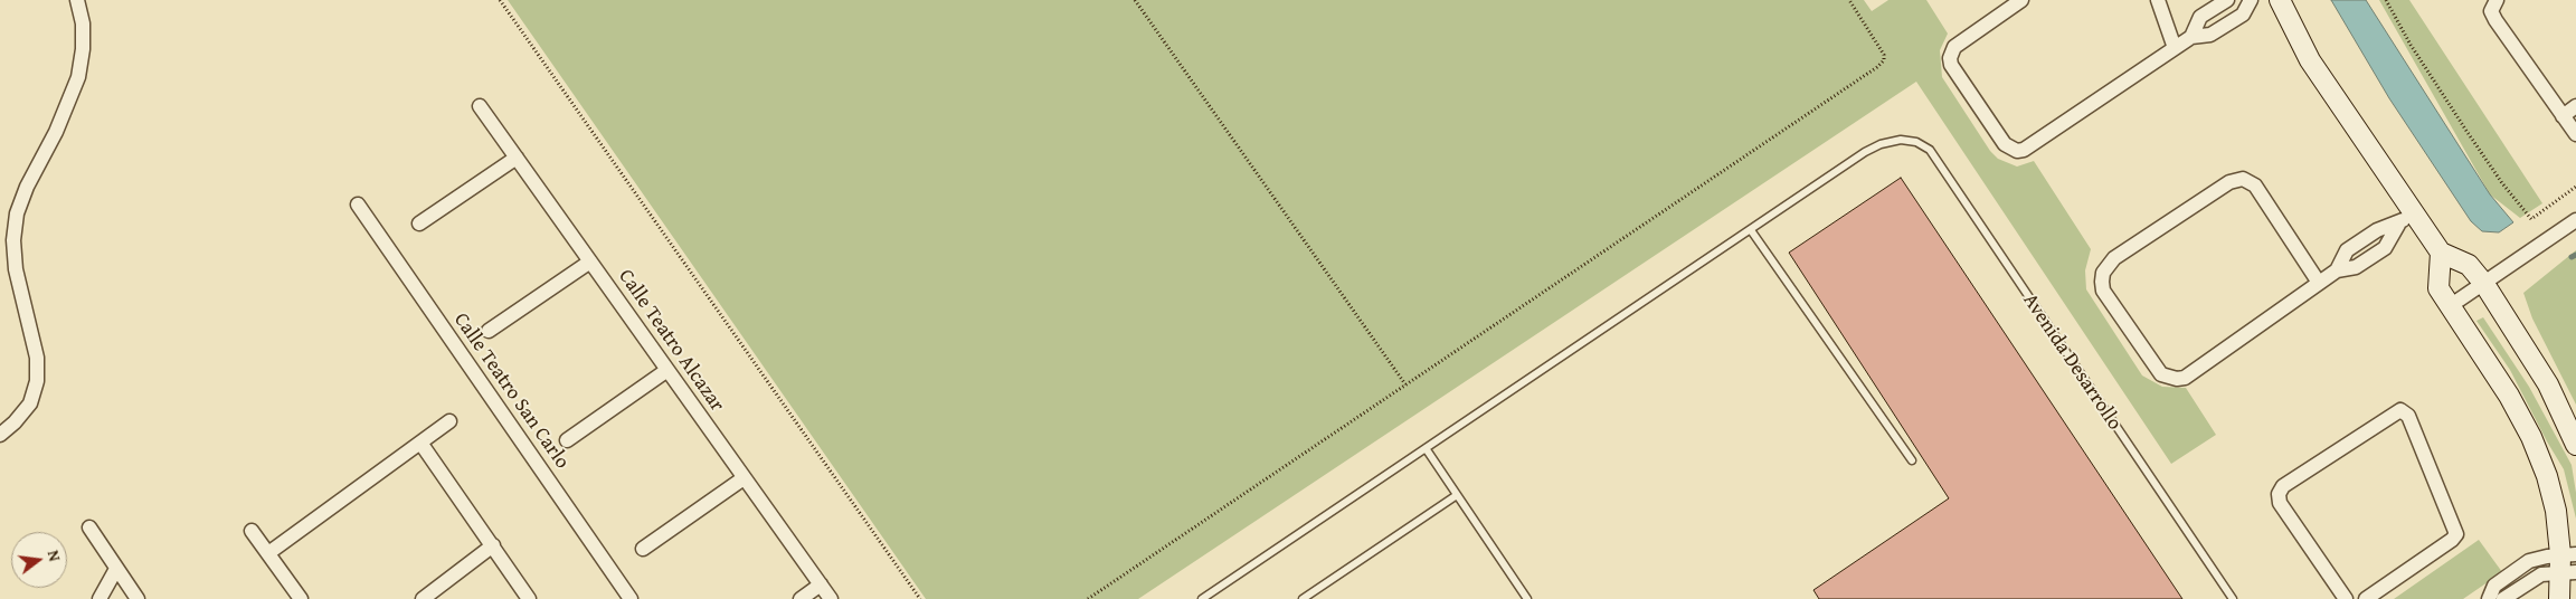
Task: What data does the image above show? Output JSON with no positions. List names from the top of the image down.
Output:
{
  "streets": {
    "street": ["Calle Teatro Alcazar", "Calle Teatro San Carlo"],
    "lane": ["Avenida Desarrollo"]
  },
  "north": "right"
}
